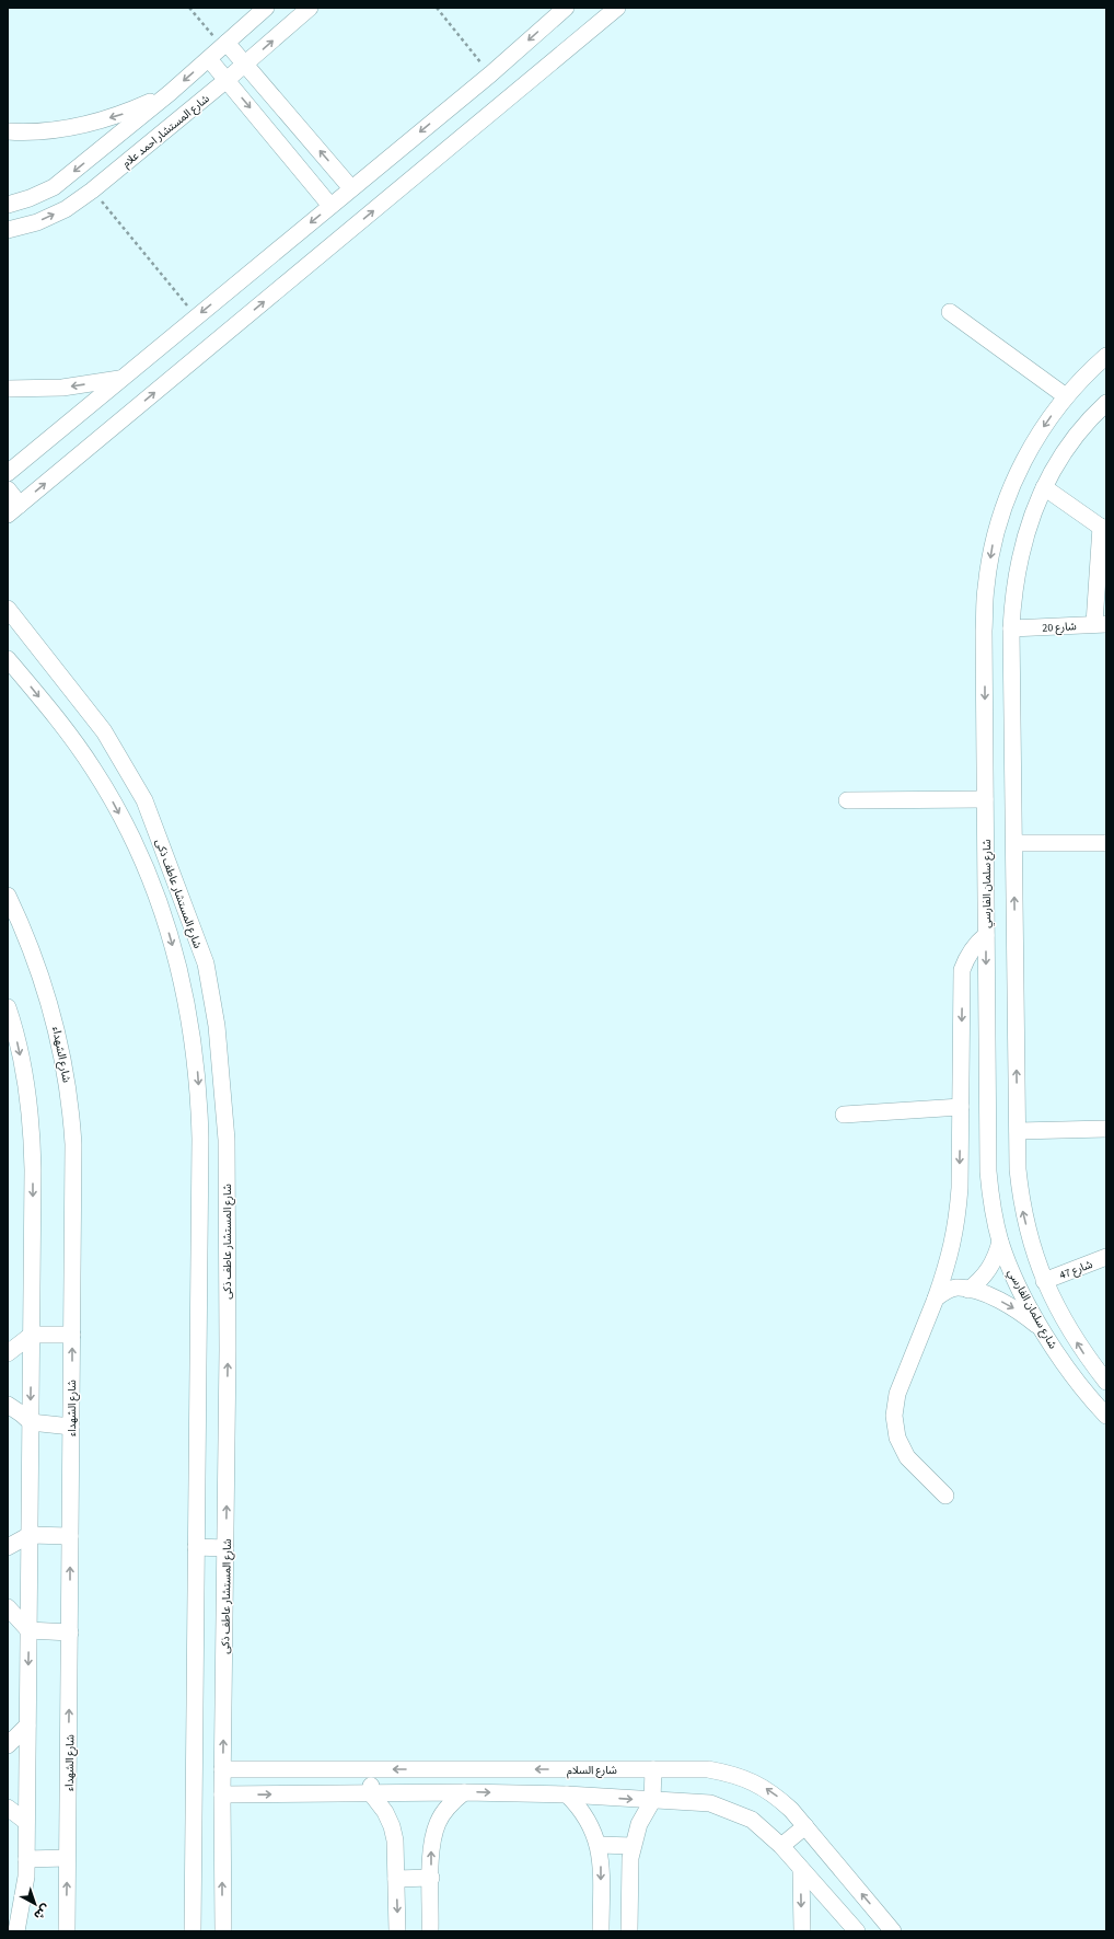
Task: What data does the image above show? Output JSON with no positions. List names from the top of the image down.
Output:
{
  "streets": {
    "street": [
      "شارع المستشار احمد علام",
      "شارع 20",
      "شارع سلمان الفارسي",
      "شارع المستشار عاطف ذكى",
      "شارع الشهداء",
      "شارع 47",
      "شارع السلام"
    ]
  },
  "crossings": [
    ["شارع 20", "شارع سلمان الفارسي"],
    ["شارع سلمان الفارسي", "شارع 47"],
    ["شارع المستشار عاطف ذكى", "شارع السلام"]
  ],
  "north": "bottom right"
}
